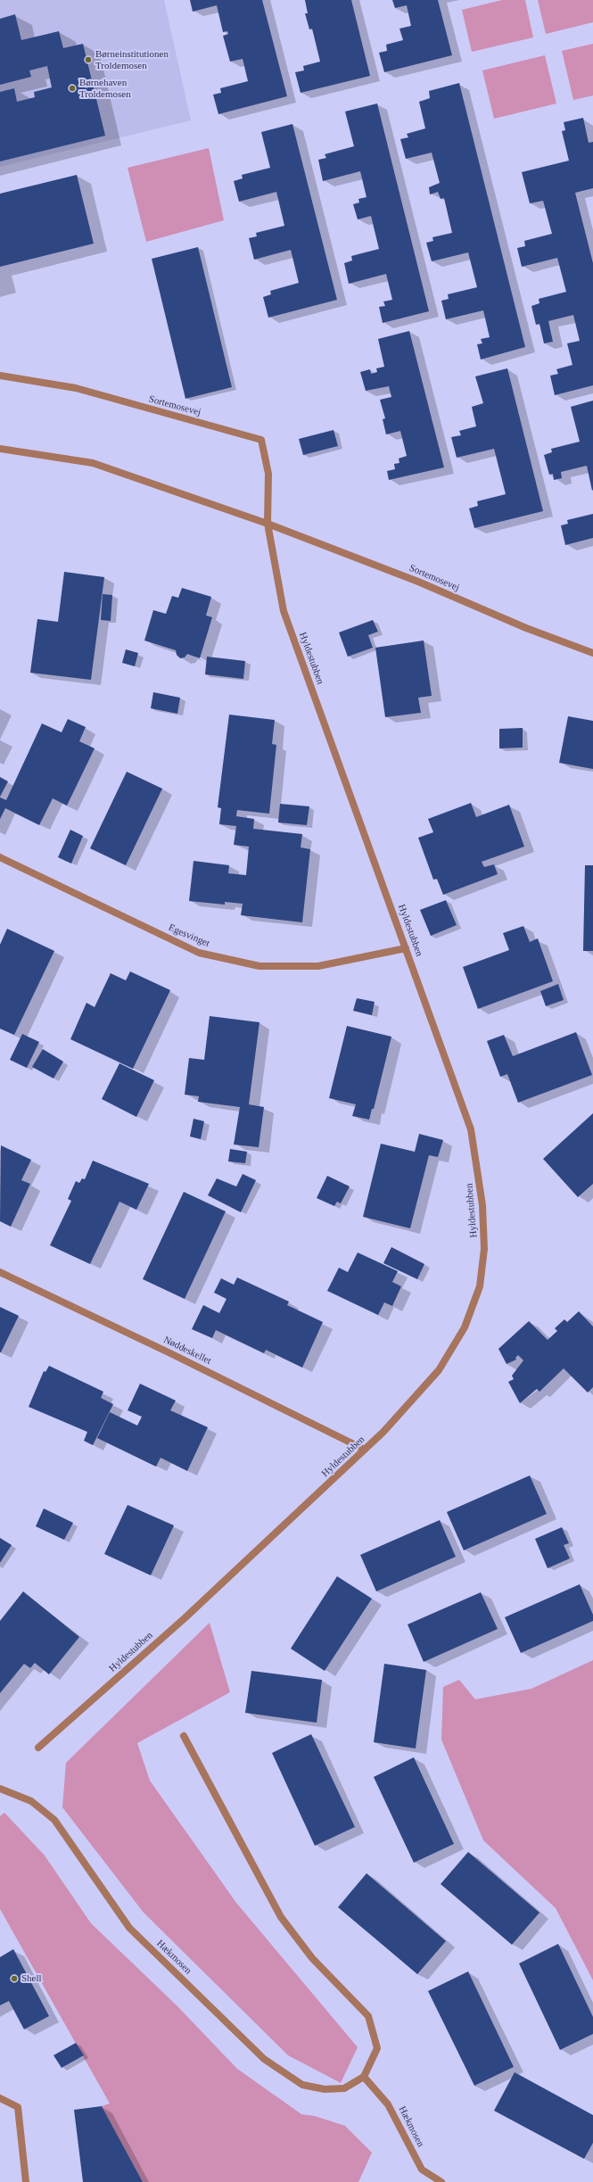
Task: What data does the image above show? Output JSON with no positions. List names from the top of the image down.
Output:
{
  "streets": {
    "street": [
      "Sortemosevej",
      "Hyldestubben",
      "Egesvinget",
      "Nøddeskellet",
      "Hækmosen"
    ]
  },
  "crossings": [
    ["Sortemosevej", "Hyldestubben"],
    ["Hyldestubben", "Egesvinget"],
    ["Hyldestubben", "Nøddeskellet"]
  ],
  "places": ["Børneinstitutionen Troldemosen", "Børnehaven Troldemosen", "Shell"]
}
